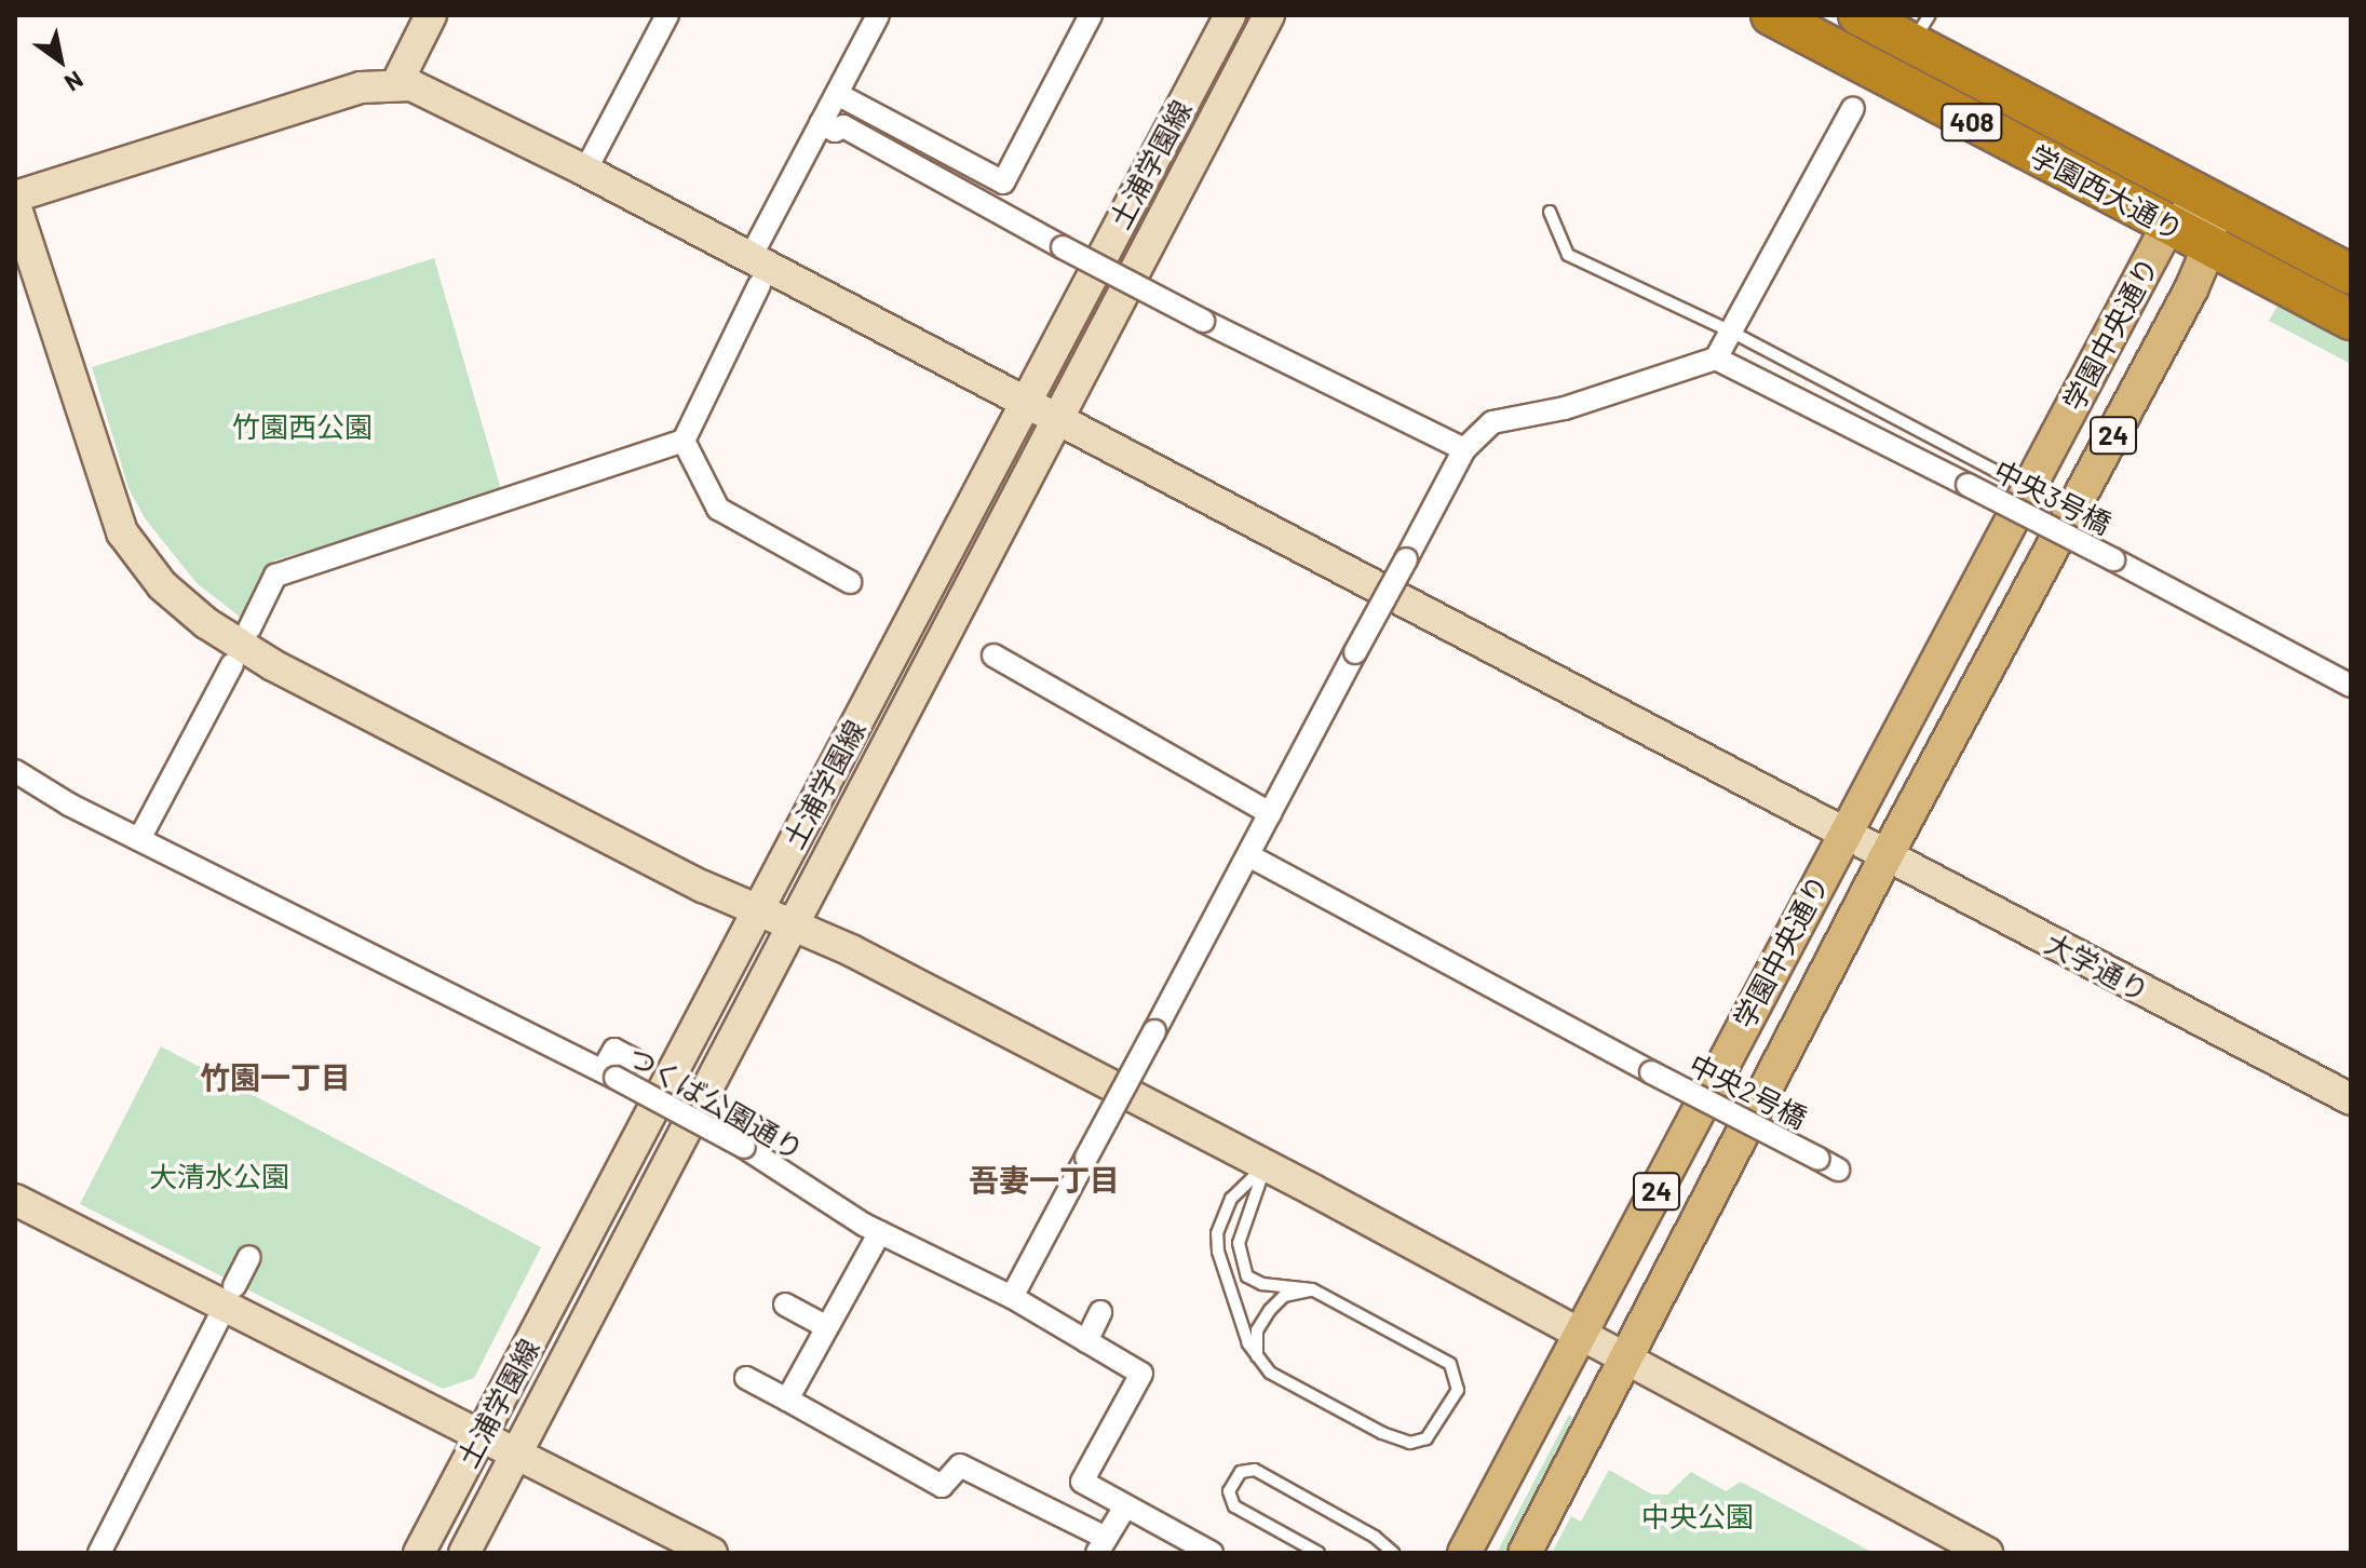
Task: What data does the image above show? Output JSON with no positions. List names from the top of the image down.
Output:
{
  "streets": {
    "highway": ["408", "学園西大通り"],
    "main road": ["学園中央通り", "24"],
    "street": [
      "土浦学園線",
      "中央3号橋",
      "大学通り",
      "中央2号橋",
      "つくば公園通り"
    ]
  },
  "crossings": [
    ["土浦学園線", "大学通り"],
    ["学園西大通り", "学園中央通り"],
    ["学園中央通り", "大学通り"]
  ],
  "districts": ["竹園一丁目", "吾妻一丁目"],
  "parks": ["竹園西公園", "大清水公園", "中央公園"],
  "north": "bottom right"
}
